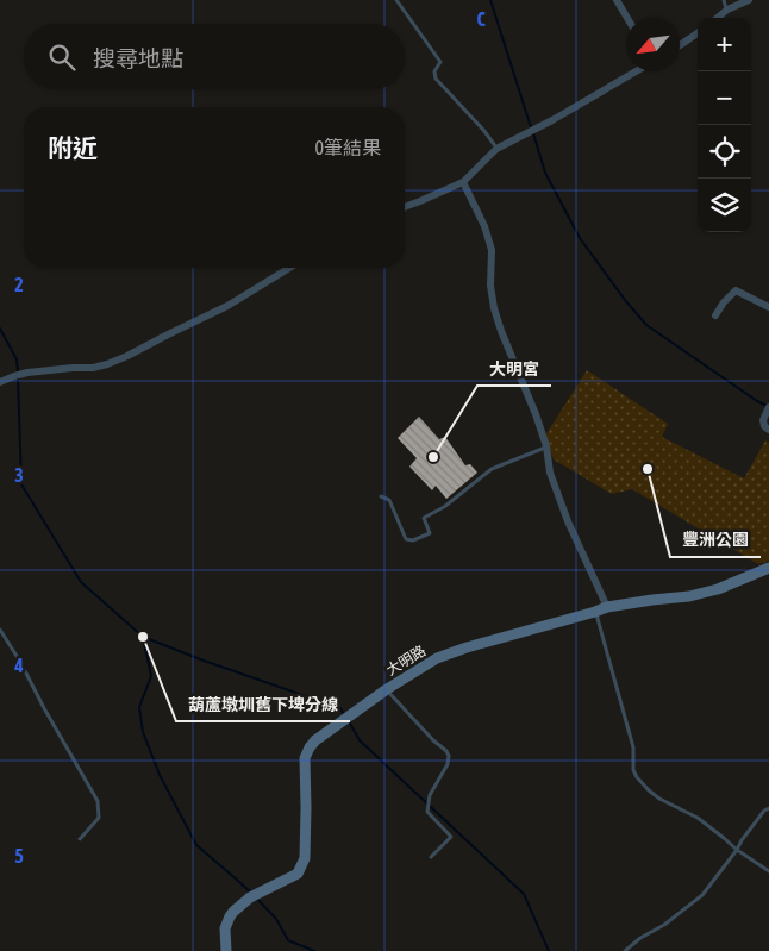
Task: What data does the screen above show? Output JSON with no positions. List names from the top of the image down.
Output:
{
  "streets": {
    "street": ["大明路"]
  },
  "places": ["大明宮", "豐洲公園", "葫蘆墩圳舊下埤分線"],
  "north": "bottom left",
  "page": {
    "map_buttons": ["+", "−"],
    "search": "搜尋地點",
    "heading": ["附近", "0筆結果"]
  },
  "grid": {
    "columns": ["C"],
    "rows": [
      "2",
      "3",
      "4",
      "5"
    ]
  }
}
